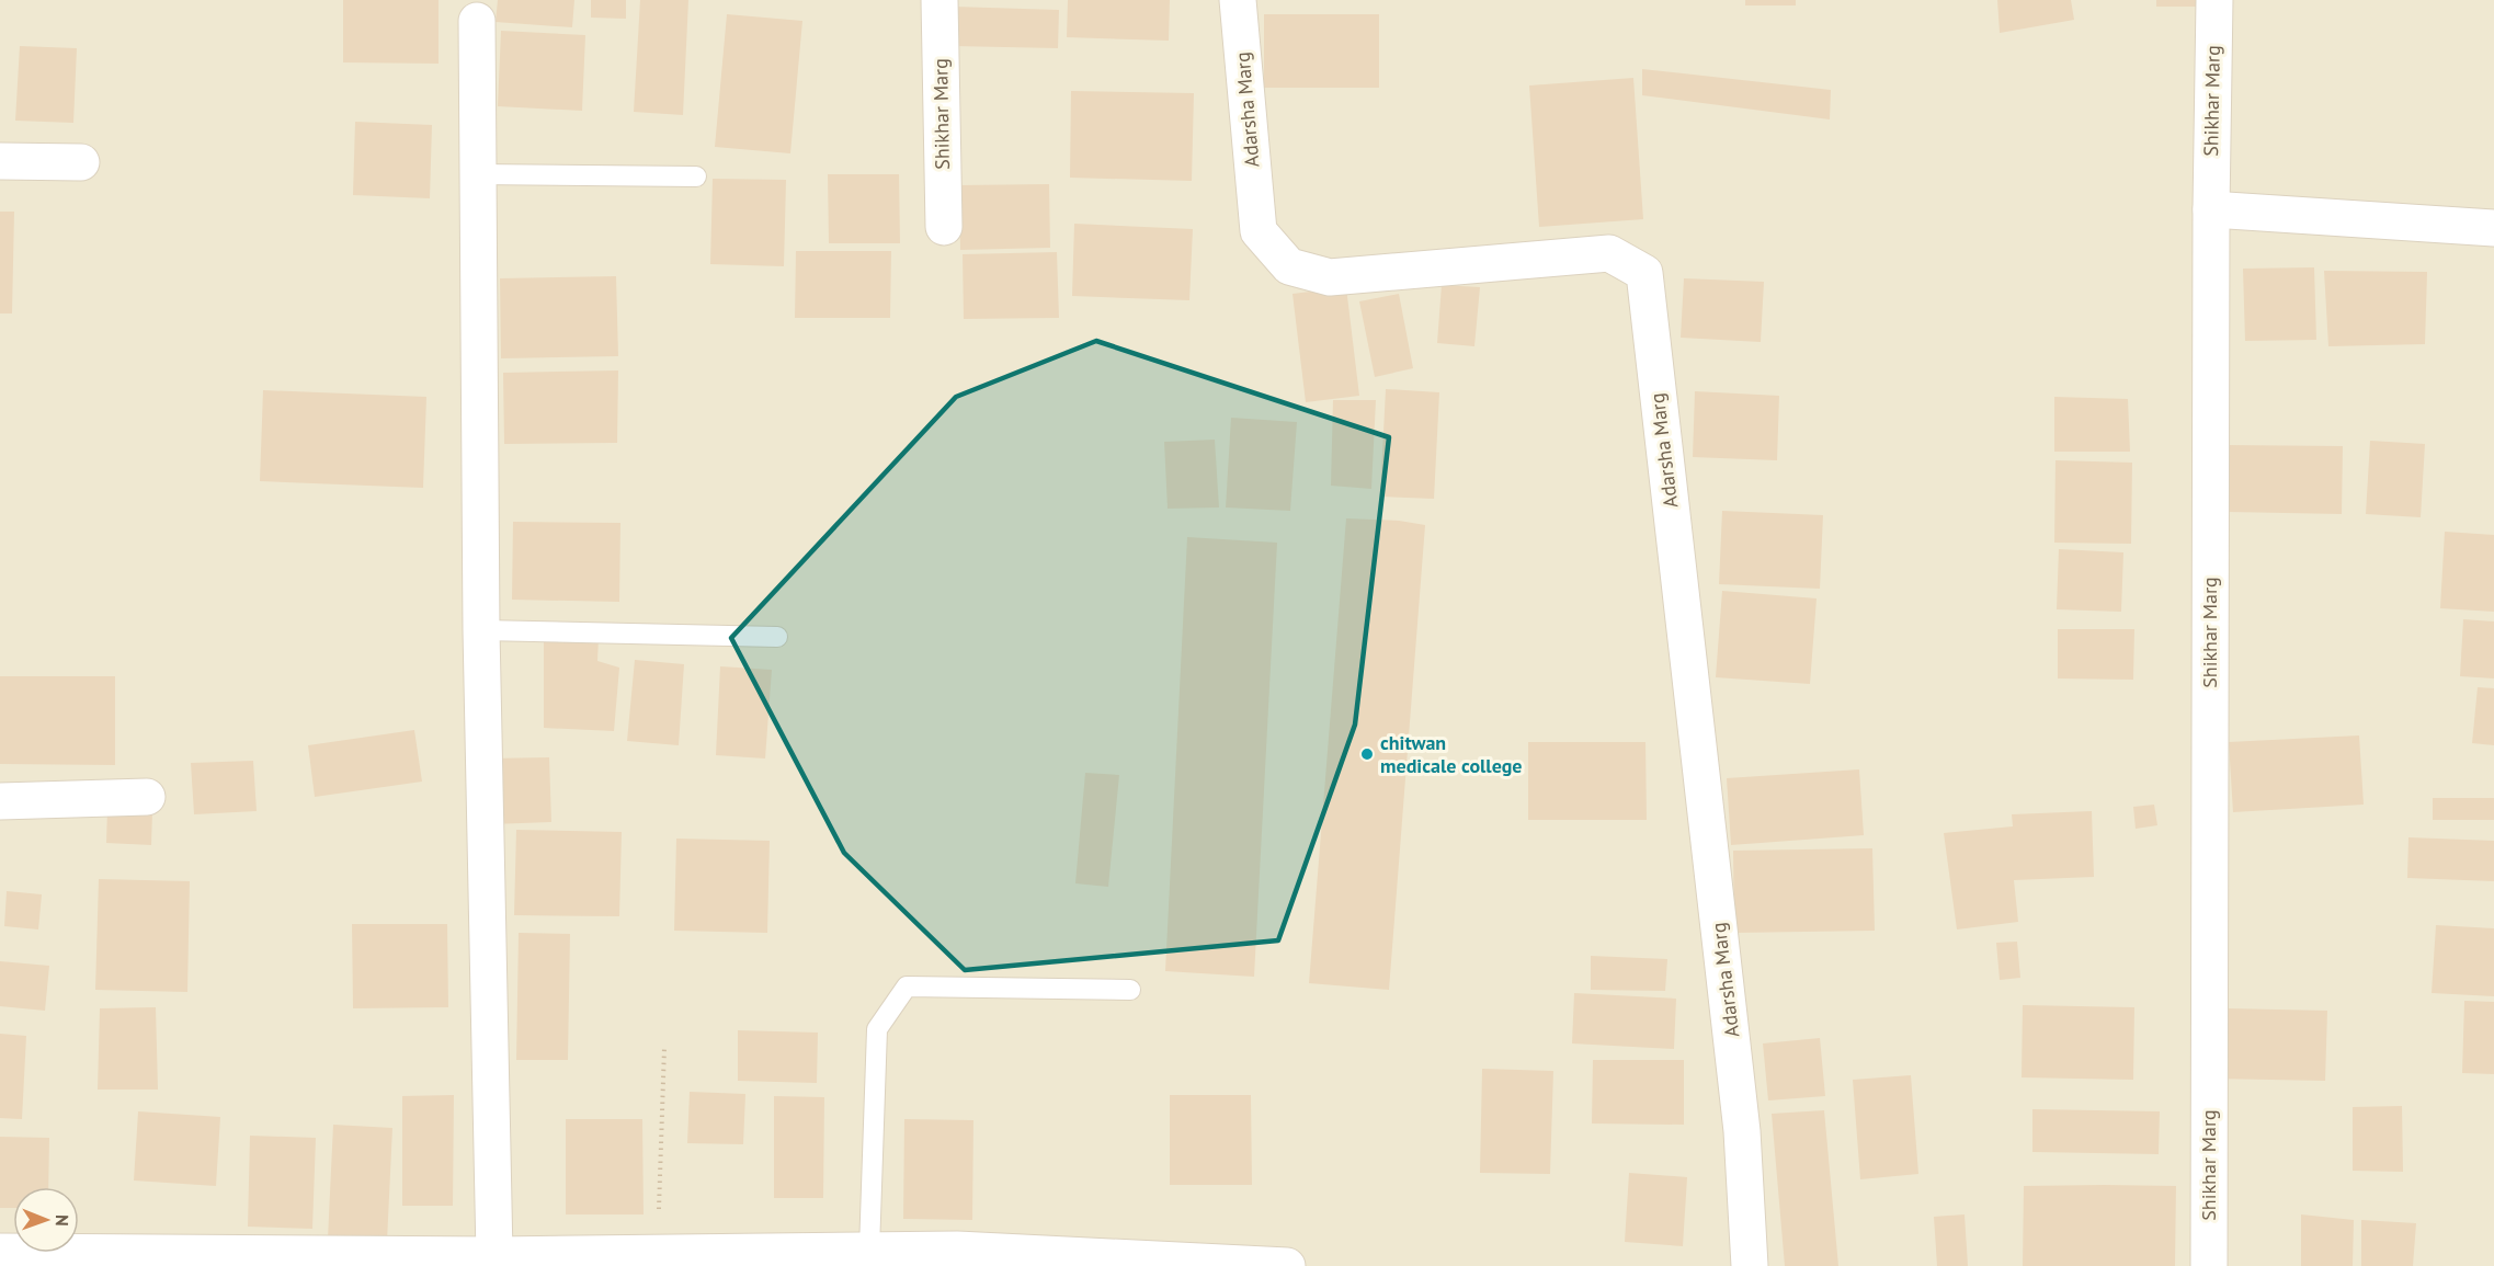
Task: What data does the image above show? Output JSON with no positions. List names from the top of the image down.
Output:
{
  "streets": {
    "street": ["Shikhar Marg", "Adarsha Marg"]
  },
  "places": ["chitwan medicale college"],
  "north": "right"
}
